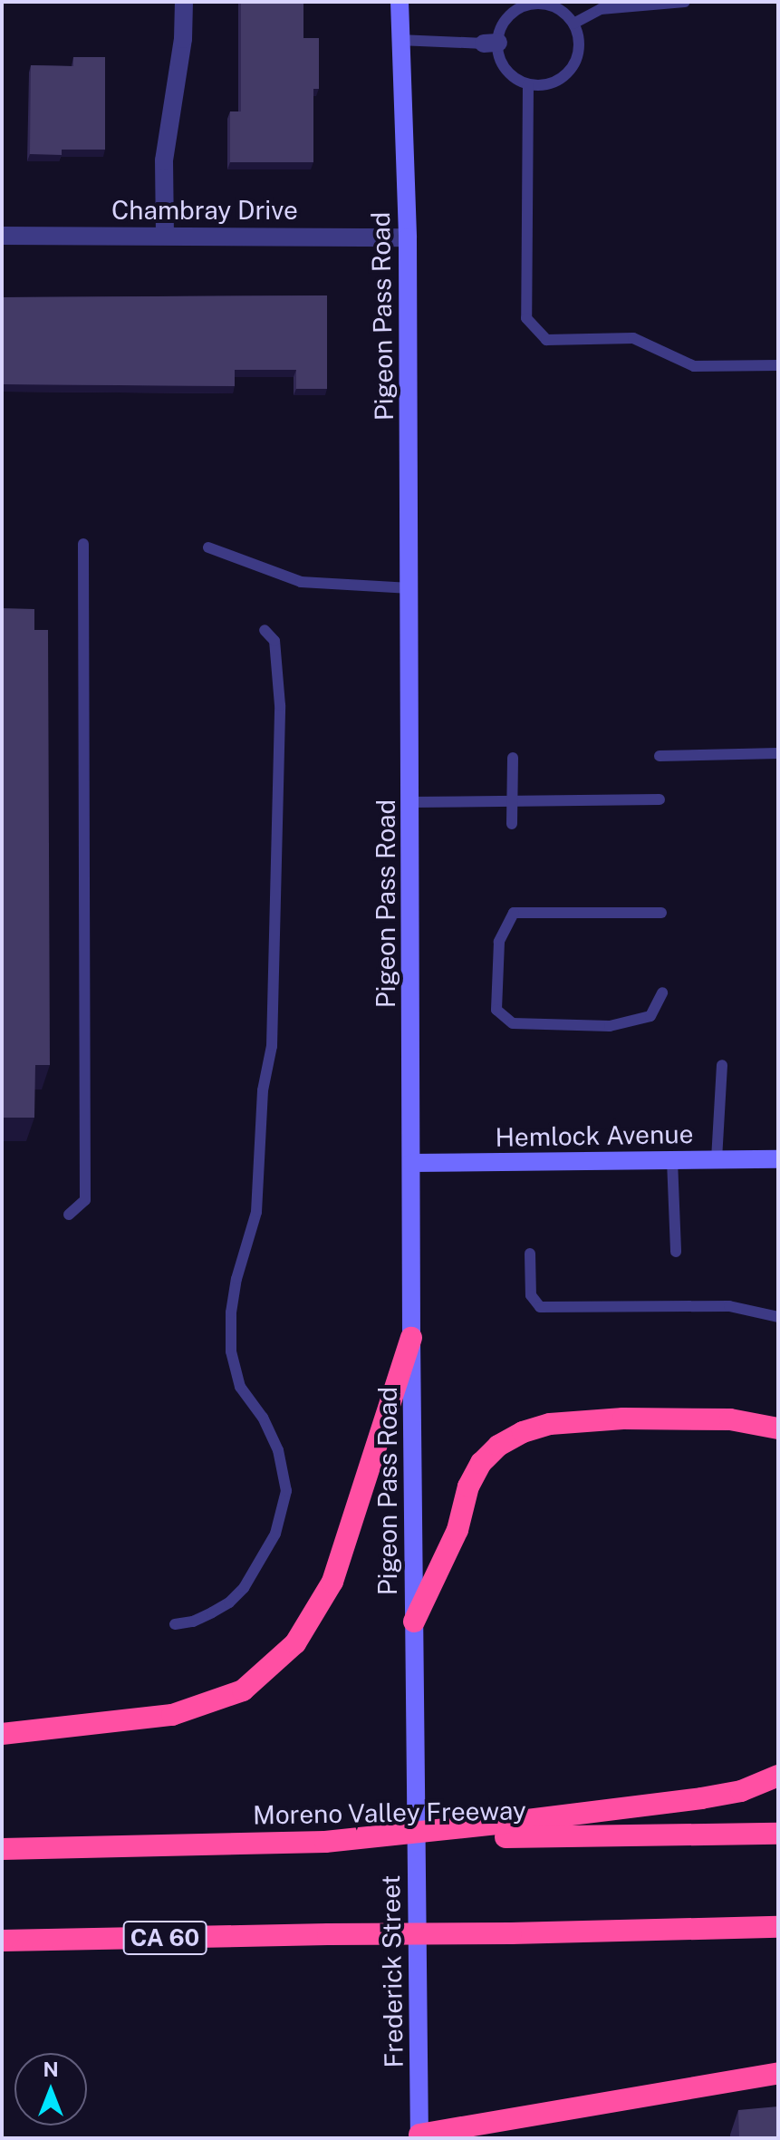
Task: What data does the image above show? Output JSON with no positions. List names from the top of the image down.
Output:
{
  "streets": {
    "highway": ["Moreno Valley Freeway", "CA 60"],
    "main road": ["Pigeon Pass Road", "Hemlock Avenue", "Frederick Street"],
    "street": ["Chambray Drive"]
  },
  "crossings": [
    ["Chambray Drive", "Pigeon Pass Road"],
    ["Pigeon Pass Road", "Hemlock Avenue"],
    ["Pigeon Pass Road", "Frederick Street"]
  ],
  "north": "top"
}
